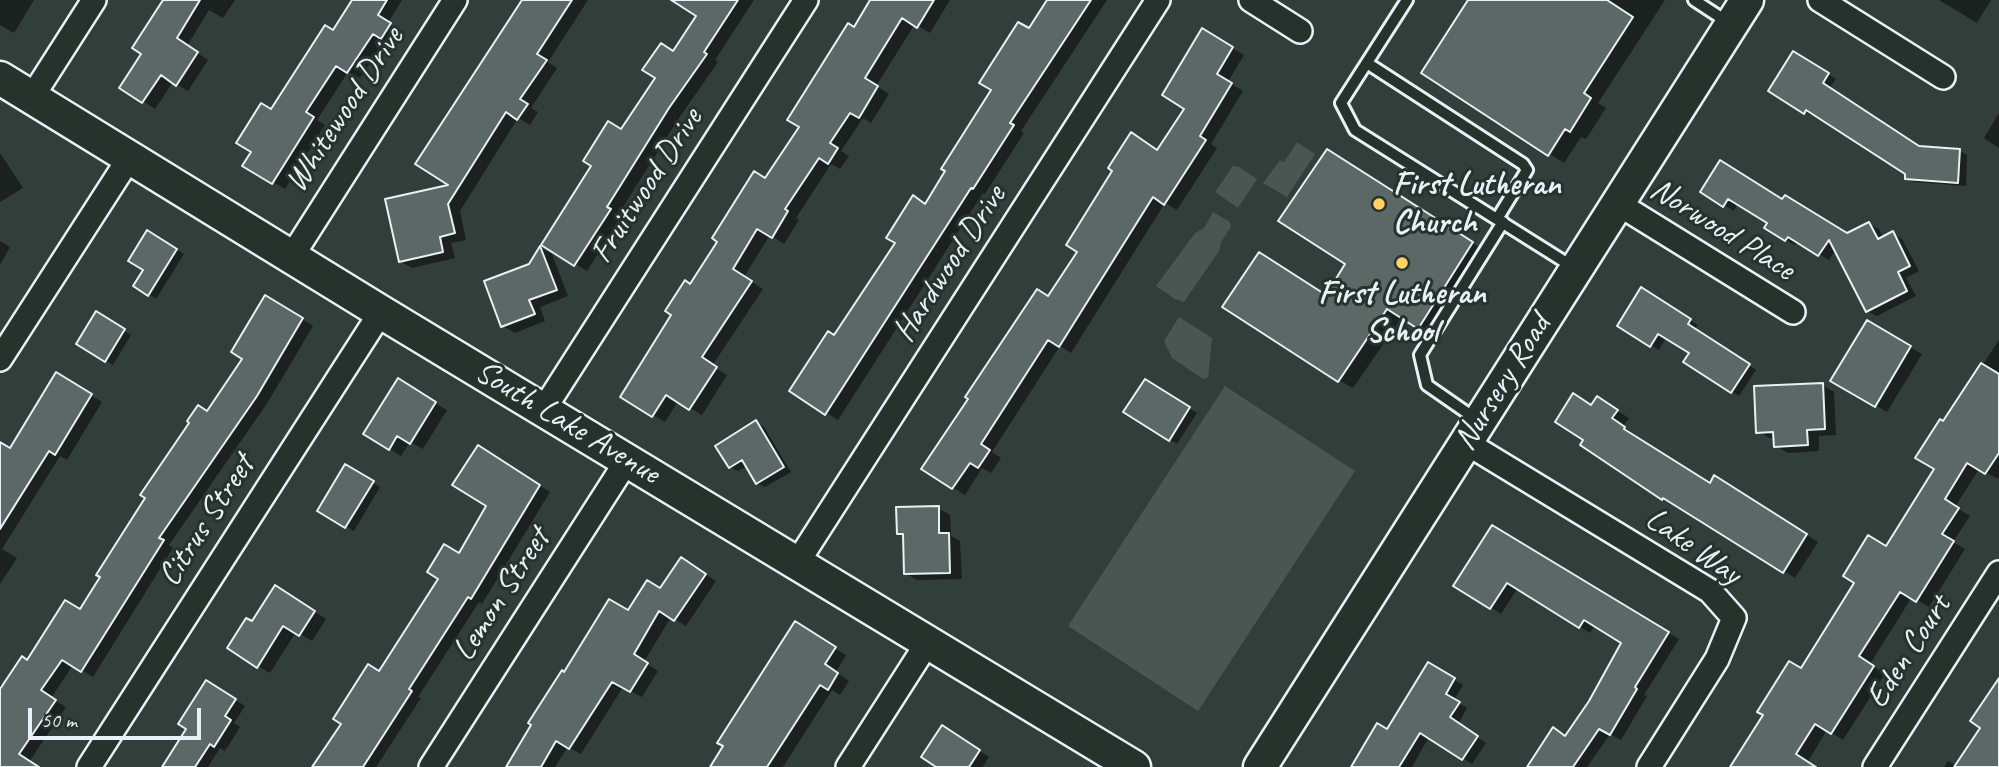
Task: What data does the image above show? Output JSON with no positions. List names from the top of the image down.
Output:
{
  "streets": {
    "street": [
      "Whitewood Drive",
      "Fruitwood Drive",
      "Norwood Place",
      "Hardwood Drive",
      "Nursery Road",
      "South Lake Avenue",
      "Citrus Street",
      "Lake Way",
      "Lemon Street",
      "Eden Court"
    ]
  },
  "crossings": [
    ["Whitewood Drive", "South Lake Avenue"],
    ["Fruitwood Drive", "South Lake Avenue"],
    ["Norwood Place", "Nursery Road"],
    ["Hardwood Drive", "South Lake Avenue"],
    ["Nursery Road", "Lake Way"],
    ["South Lake Avenue", "Citrus Street"],
    ["South Lake Avenue", "Lemon Street"]
  ],
  "places": ["First Lutheran Church", "First Lutheran School"],
  "scale_bar": "50 m"
}
